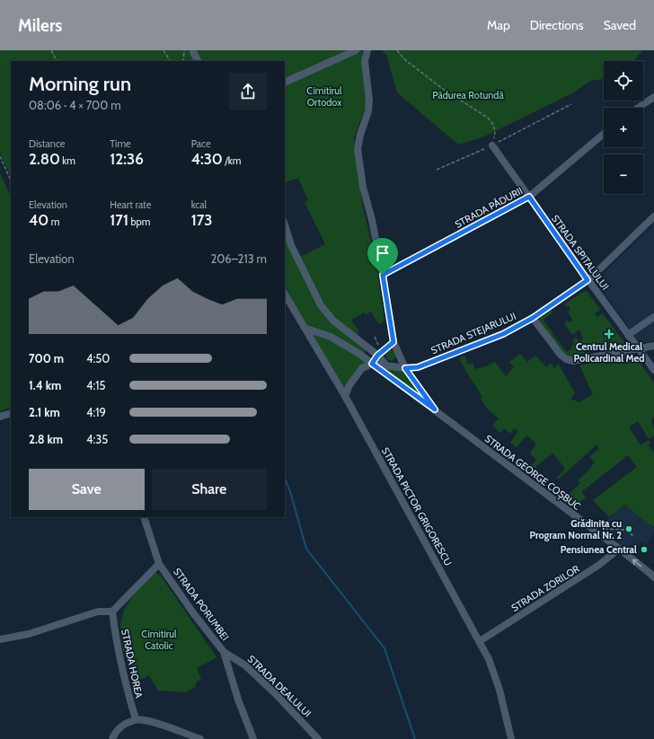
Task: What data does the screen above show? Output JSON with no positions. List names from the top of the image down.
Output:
{
  "streets": {
    "street": [
      "STRADA PĂDURII",
      "STRADA SPITALULUI",
      "STRADA STEJARULUI",
      "STRADA GEORGE COȘBUC",
      "STRADA PICTOR GRIGORESCU",
      "STRADA ZORILOR",
      "STRADA PORUMBEI",
      "STRADA HOREA",
      "STRADA DEALULUI"
    ]
  },
  "crossings": [
    ["STRADA PĂDURII", "STRADA SPITALULUI"],
    ["STRADA PĂDURII", "STRADA GEORGE COȘBUC"],
    ["STRADA SPITALULUI", "STRADA STEJARULUI"],
    ["STRADA STEJARULUI", "STRADA GEORGE COȘBUC"],
    ["STRADA GEORGE COȘBUC", "STRADA PICTOR GRIGORESCU"],
    ["STRADA GEORGE COȘBUC", "STRADA ZORILOR"],
    ["STRADA PICTOR GRIGORESCU", "STRADA ZORILOR"],
    ["STRADA PORUMBEI", "STRADA DEALULUI"]
  ],
  "parks": ["Cimitirul Ortodox", "Pădurea Rotundă", "Cimitirul Catolic"],
  "places": {
    "health": ["Centrul Medical Policardinal Med"],
    "other": ["Grădinița cu Program Normal Nr. 2", "Pensiunea Central"]
  },
  "page": {
    "header": "Milers",
    "nav": ["Map", "Directions", "Saved"],
    "map_buttons": ["+", "−"],
    "heading": ["Morning run", "08:06 · 4 × 700 m"],
    "stats": [
      ["Distance", "2.80 km"],
      ["Time", "12:36"],
      ["Pace", "4:30 /km"],
      ["Elevation", "40 m"],
      ["Heart rate", "171 bpm"],
      ["kcal", "173"]
    ],
    "chart": ["Elevation", "206–213 m"],
    "list": [
      {
        "name": "700 m",
        "note": "4:50"
      },
      {
        "name": "1.4 km",
        "note": "4:15"
      },
      {
        "name": "2.1 km",
        "note": "4:19"
      },
      {
        "name": "2.8 km",
        "note": "4:35"
      }
    ],
    "buttons": ["Save", "Share"]
  }
}
